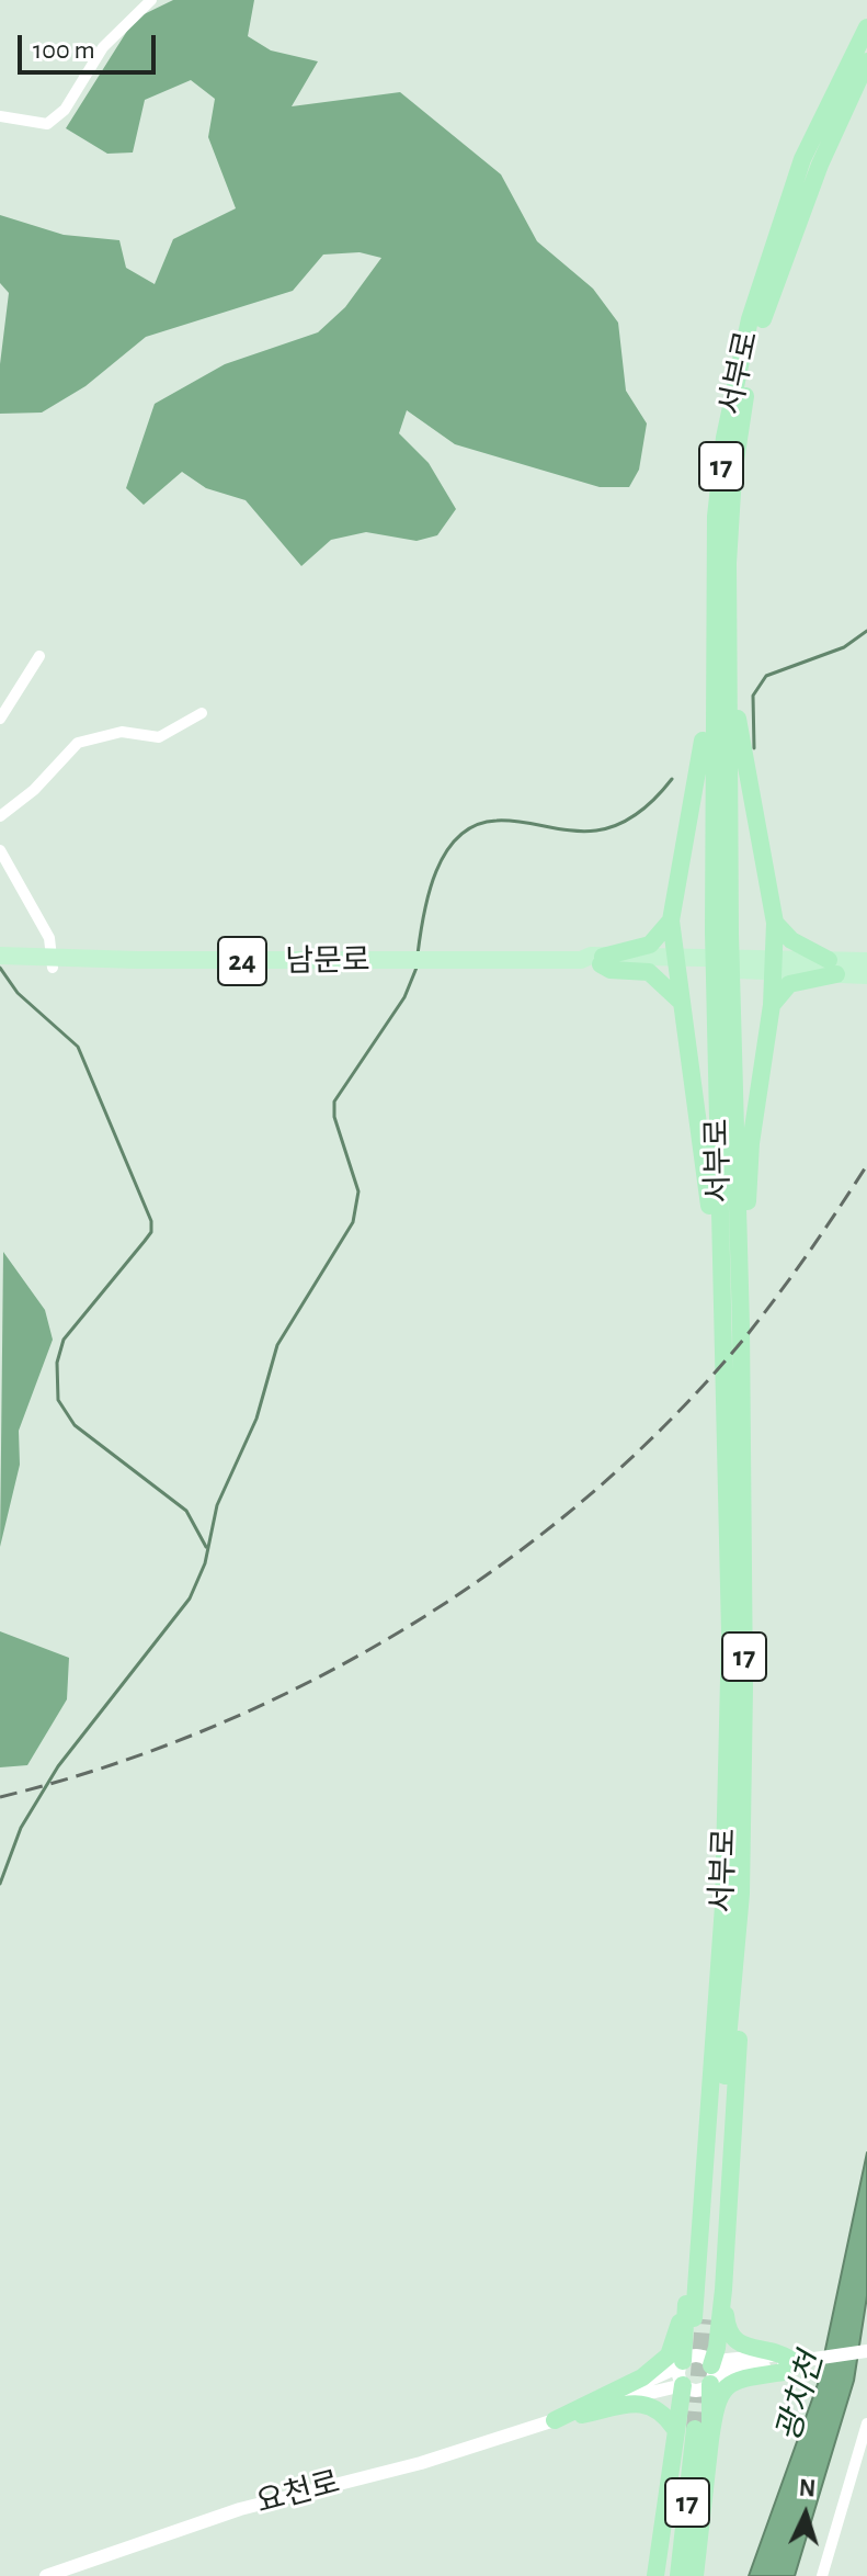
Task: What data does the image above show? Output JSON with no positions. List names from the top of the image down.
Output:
{
  "streets": {
    "highway": ["서부로", "17"],
    "main road": ["24", "남문로"],
    "street": ["요천로"]
  },
  "water": ["광치천"],
  "scale_bar": "100 m",
  "north": "top"
}
